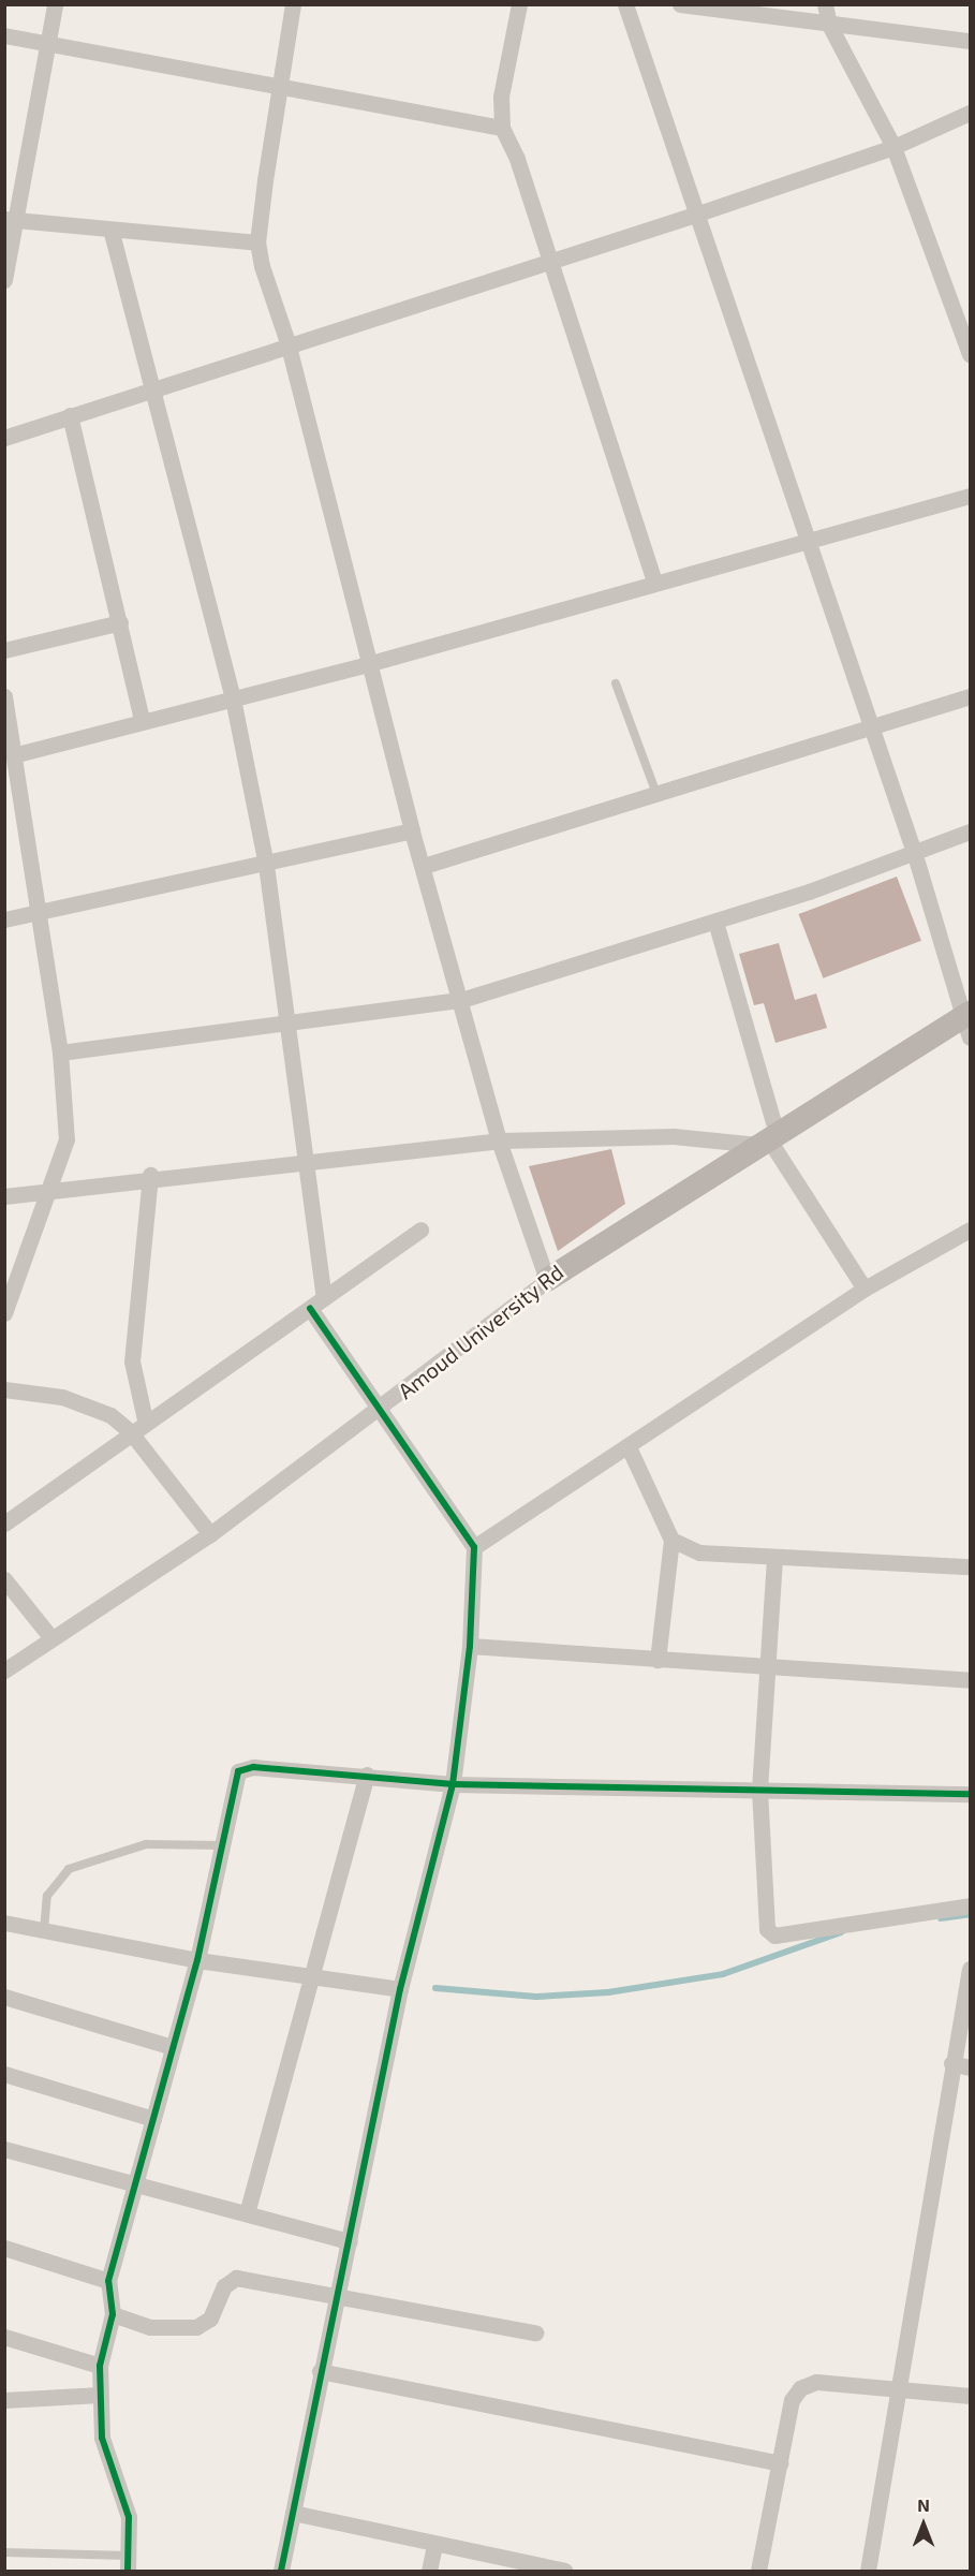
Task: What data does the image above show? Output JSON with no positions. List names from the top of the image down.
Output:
{
  "streets": {
    "street": ["Amoud University Rd"]
  },
  "north": "top"
}
